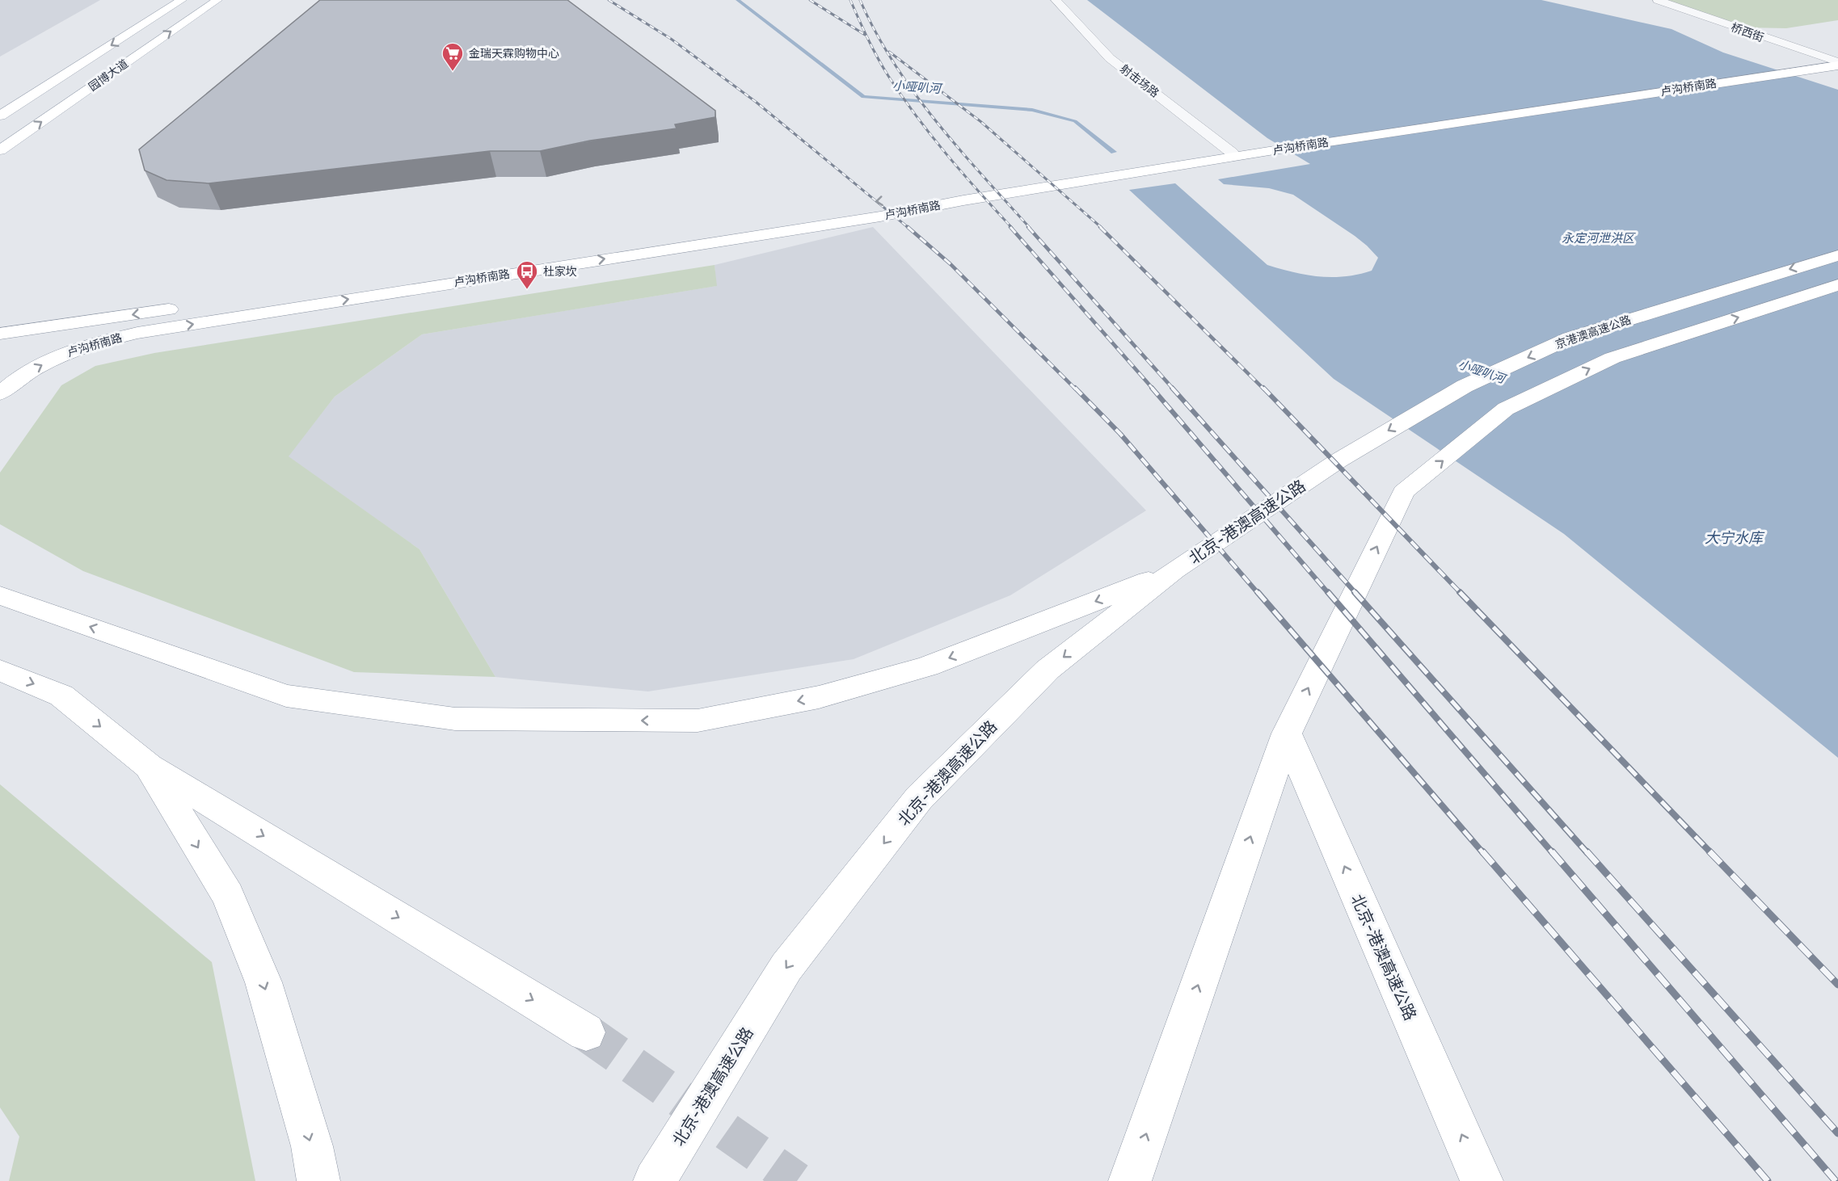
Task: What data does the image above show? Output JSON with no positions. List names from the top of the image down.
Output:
{
  "streets": {
    "main road": [
      "园博大道",
      "卢沟桥南路",
      "京港澳高速公路",
      "北京-港澳高速公路"
    ],
    "street": ["桥西街", "射击场路"]
  },
  "crossings": [
    ["桥西街", "卢沟桥南路"],
    ["射击场路", "卢沟桥南路"],
    ["京港澳高速公路", "北京-港澳高速公路"]
  ],
  "water": ["小哑叭河", "永定河泄洪区", "大宁水库"],
  "places": {
    "supermarket": ["金瑞天霖购物中心"],
    "bus stop": ["杜家坎"]
  }
}
